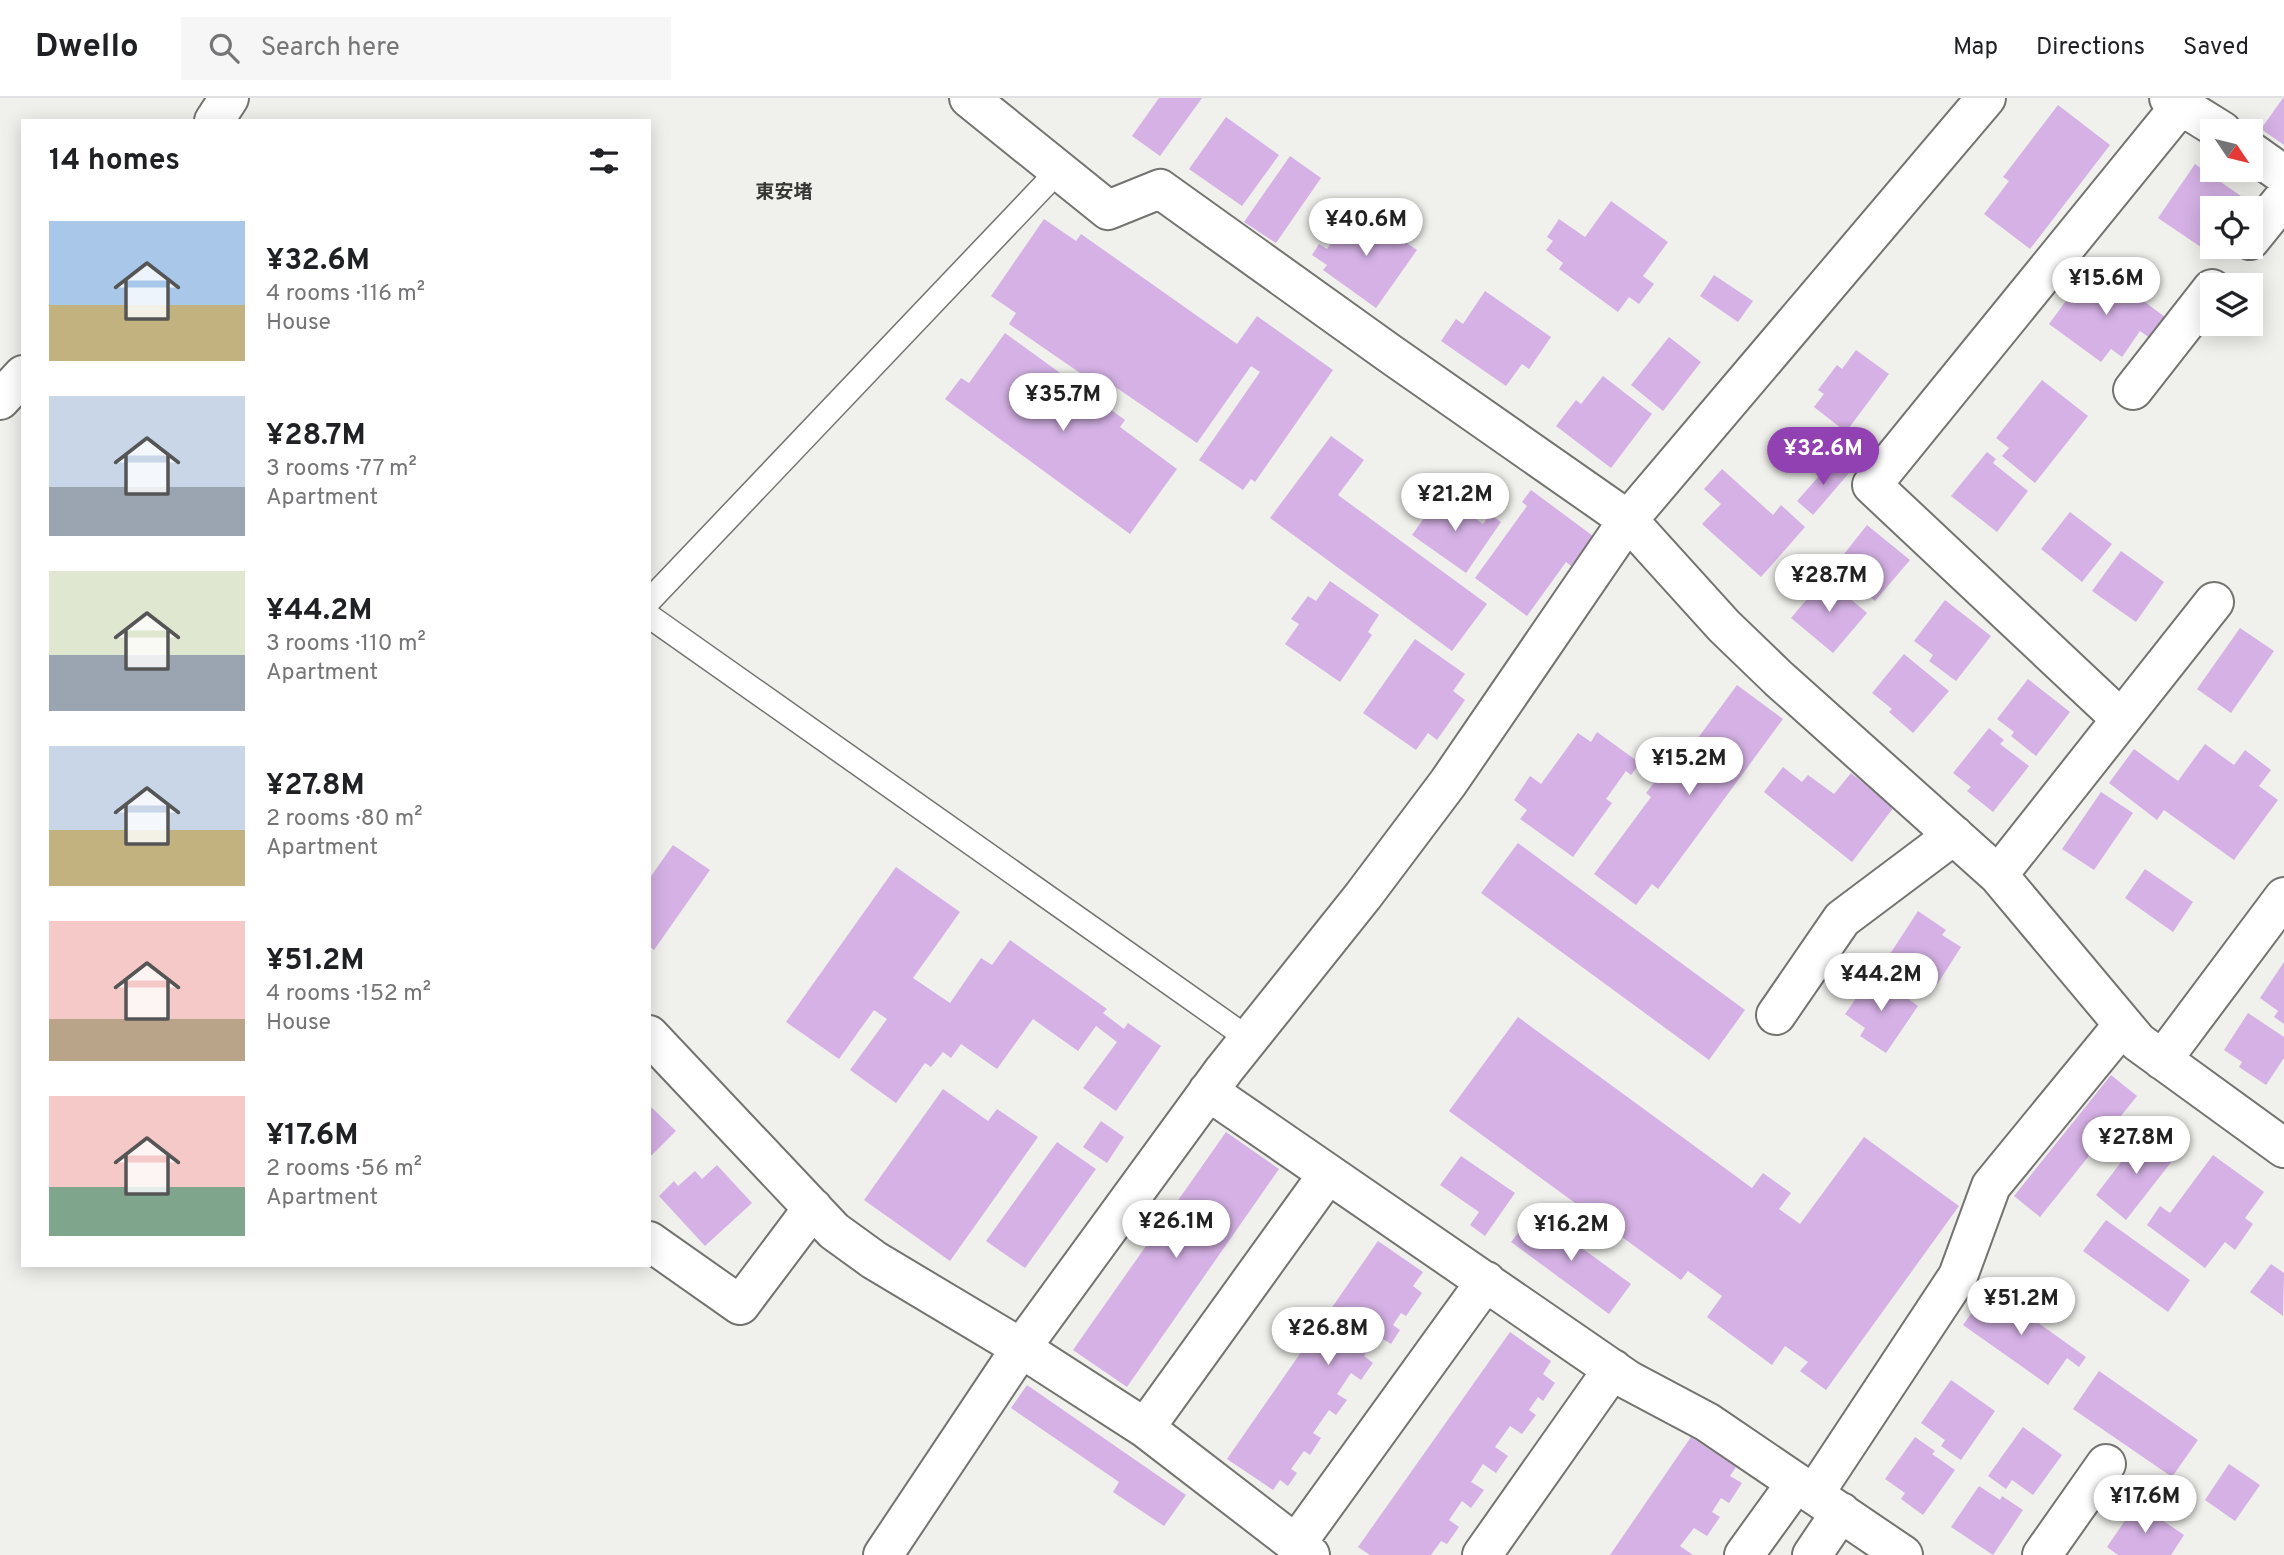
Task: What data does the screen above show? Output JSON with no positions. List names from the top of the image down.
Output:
{
  "districts": ["東安堵"],
  "north": "bottom right",
  "page": {
    "header": "Dwello",
    "search": "Search here",
    "nav": ["Map", "Directions", "Saved"],
    "heading": "14 homes",
    "price": [
      "¥40.6M",
      "¥15.6M",
      "¥35.7M",
      "¥32.6M",
      "¥21.2M",
      "¥28.7M",
      "¥15.2M",
      "¥44.2M",
      "¥27.8M",
      "¥26.1M",
      "¥16.2M",
      "¥51.2M",
      "¥26.8M",
      "¥17.6M"
    ],
    "list": [
      {
        "name": "¥32.6M",
        "note": "4 rooms · 116 m² · House"
      },
      {
        "name": "¥28.7M",
        "note": "3 rooms · 77 m² · Apartment"
      },
      {
        "name": "¥44.2M",
        "note": "3 rooms · 110 m² · Apartment"
      },
      {
        "name": "¥27.8M",
        "note": "2 rooms · 80 m² · Apartment"
      },
      {
        "name": "¥51.2M",
        "note": "4 rooms · 152 m² · House"
      },
      {
        "name": "¥17.6M",
        "note": "2 rooms · 56 m² · Apartment"
      }
    ]
  }
}
